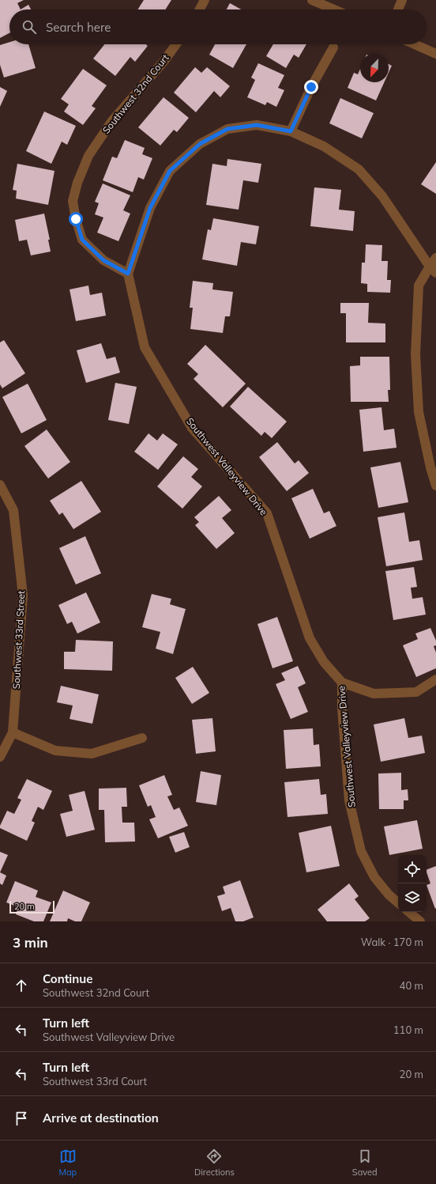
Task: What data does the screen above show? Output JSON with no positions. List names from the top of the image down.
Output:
{
  "streets": {
    "street": ["Southwest 32nd Court", "Southwest Valleyview Drive", "Southwest 33rd Street"]
  },
  "crossings": [
    ["Southwest 32nd Court", "Southwest Valleyview Drive"]
  ],
  "scale_bar": "20 m",
  "north": "bottom left",
  "page": {
    "search": "Search here",
    "scale": "20 m",
    "heading": ["3 min", "Walk · 170 m"],
    "list": [
      ["Continue", "Southwest 32nd Court", "40 m"],
      ["Turn left", "Southwest Valleyview Drive", "110 m"],
      ["Turn left", "Southwest 33rd Court", "20 m"],
      "Arrive at destination"
    ],
    "nav": ["Map", "Directions", "Saved"]
  }
}
